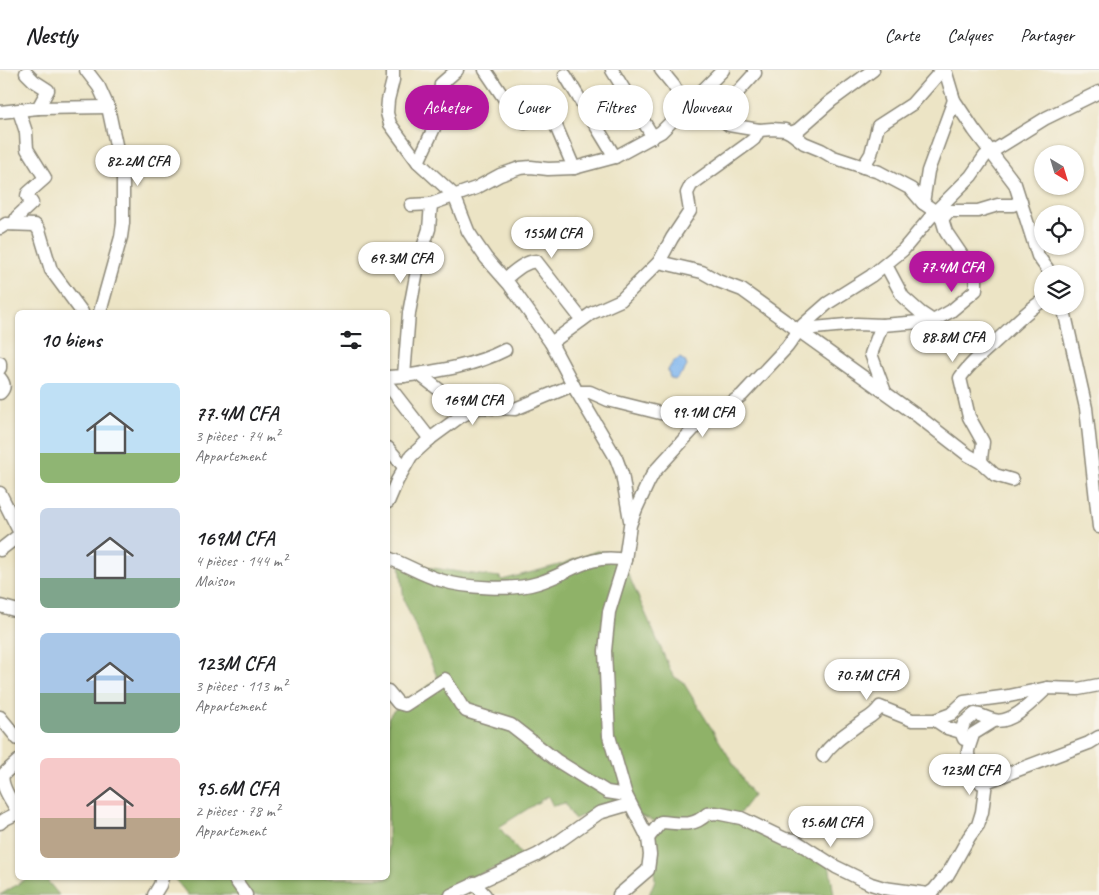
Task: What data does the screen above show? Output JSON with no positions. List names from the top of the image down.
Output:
{
  "north": "bottom right",
  "page": {
    "header": "Nestly",
    "nav": ["Carte", "Calques", "Partager"],
    "chip": [
      "Acheter",
      "Louer",
      "Filtres",
      "Nouveau"
    ],
    "price": [
      "82.2M CFA",
      "155M CFA",
      "69.3M CFA",
      "77.4M CFA",
      "88.8M CFA",
      "169M CFA",
      "99.1M CFA",
      "70.7M CFA",
      "123M CFA",
      "95.6M CFA"
    ],
    "heading": "10 biens",
    "list": [
      {
        "name": "77.4M CFA",
        "note": "3 pièces · 74 m² · Appartement"
      },
      {
        "name": "169M CFA",
        "note": "4 pièces · 144 m² · Maison"
      },
      {
        "name": "123M CFA",
        "note": "3 pièces · 113 m² · Appartement"
      },
      {
        "name": "95.6M CFA",
        "note": "2 pièces · 78 m² · Appartement"
      }
    ]
  }
}
